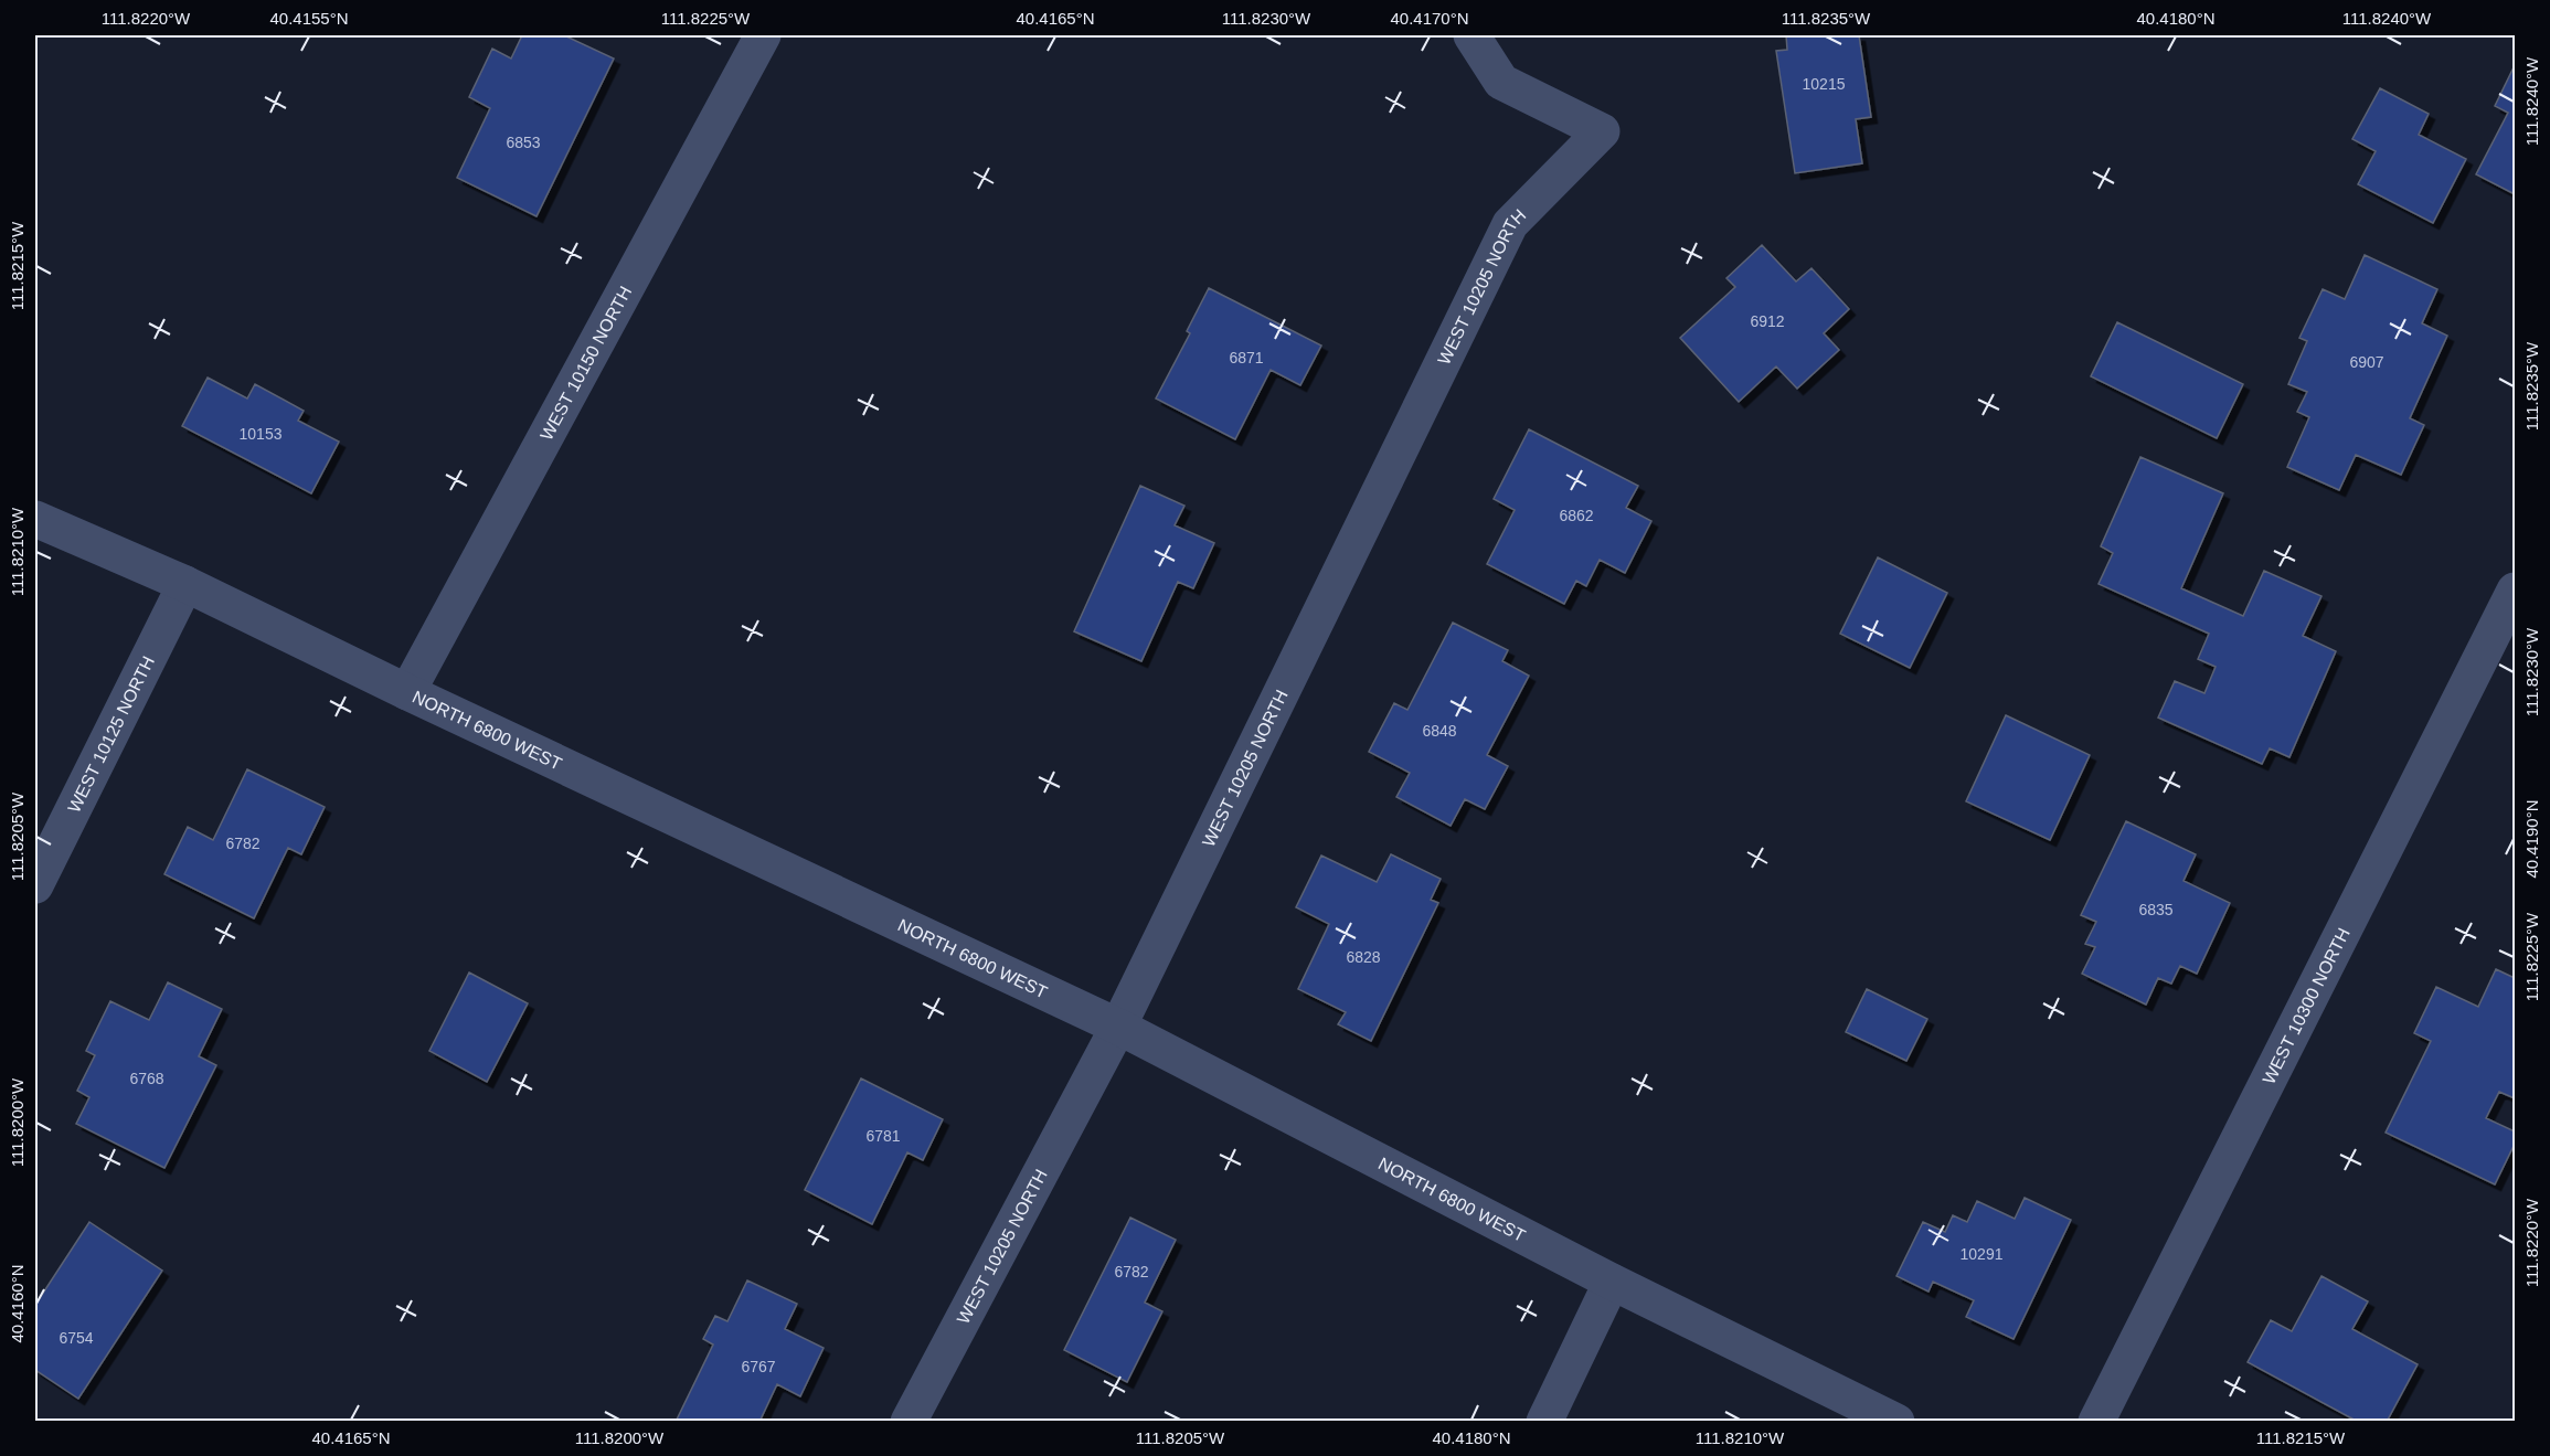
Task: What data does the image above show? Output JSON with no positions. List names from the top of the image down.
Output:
{
  "streets": {
    "street": [
      "WEST 10205 NORTH",
      "WEST 10150 NORTH",
      "NORTH 6800 WEST",
      "WEST 10125 NORTH",
      "WEST 10300 NORTH"
    ]
  },
  "crossings": [
    ["WEST 10205 NORTH", "NORTH 6800 WEST"],
    ["WEST 10150 NORTH", "NORTH 6800 WEST"],
    ["NORTH 6800 WEST", "WEST 10125 NORTH"]
  ],
  "house_numbers": [
    "10215",
    "6853",
    "6912",
    "6871",
    "6907",
    "10153",
    "6862",
    "6848",
    "6782",
    "6835",
    "6828",
    "6768",
    "6781",
    "10291",
    "6782",
    "6754",
    "6767"
  ],
  "coordinates": [
    "111.8220°W",
    "40.4155°N",
    "111.8225°W",
    "40.4165°N",
    "111.8230°W",
    "40.4170°N",
    "111.8235°W",
    "40.4180°N",
    "111.8240°W",
    "111.8215°W",
    "111.8210°W",
    "111.8205°W",
    "40.4190°N",
    "111.8200°W",
    "40.4160°N"
  ]
}
